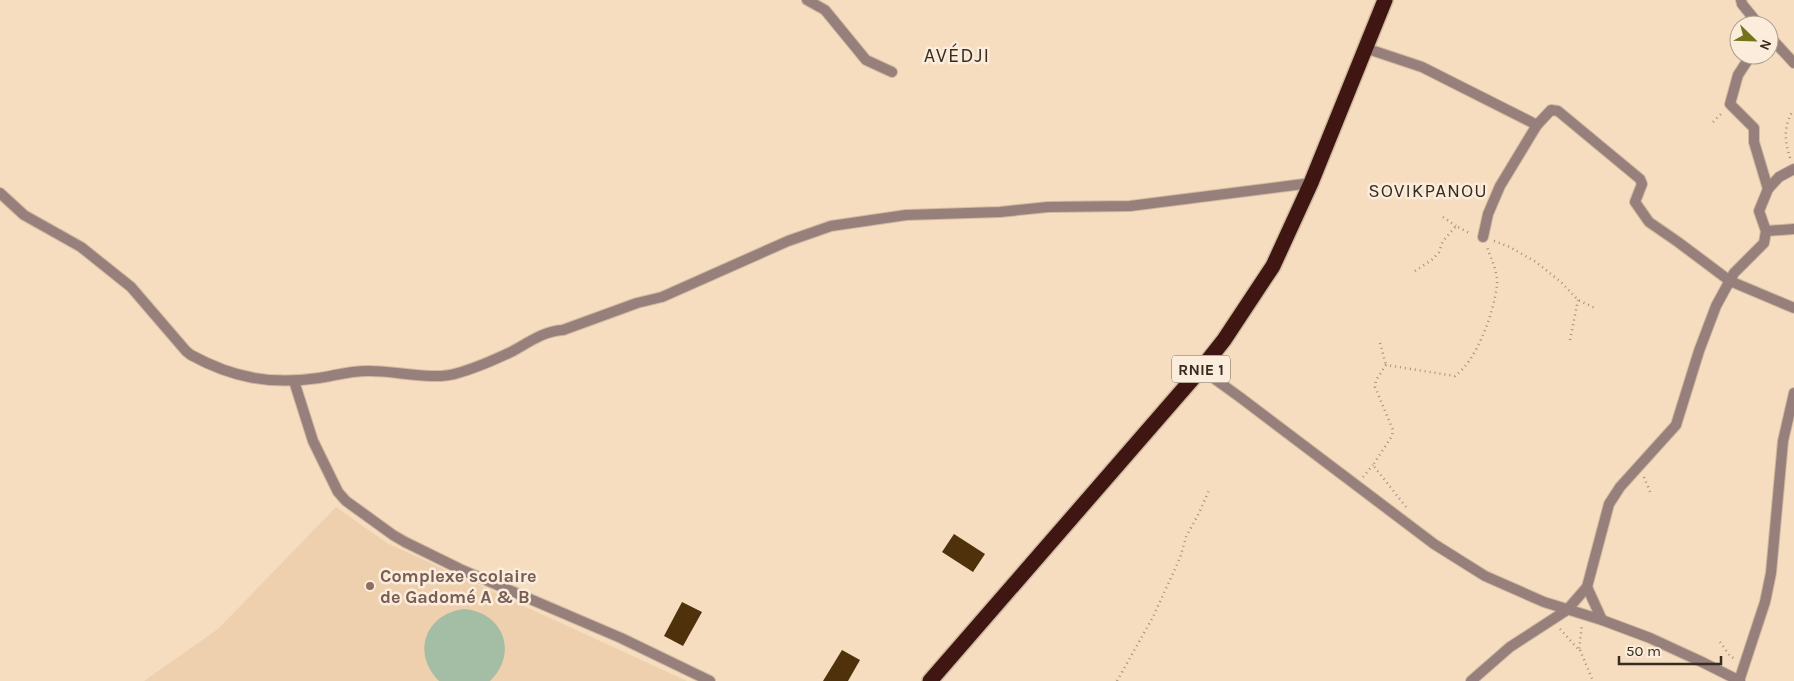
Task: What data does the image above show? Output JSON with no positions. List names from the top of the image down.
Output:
{
  "streets": {
    "highway": ["RNIE 1"]
  },
  "districts": ["AVÉDJI", "SOVIKPANOU"],
  "places": ["Complexe scolaire de Gadomé A & B"],
  "scale_bar": "50 m",
  "north": "bottom right"
}
